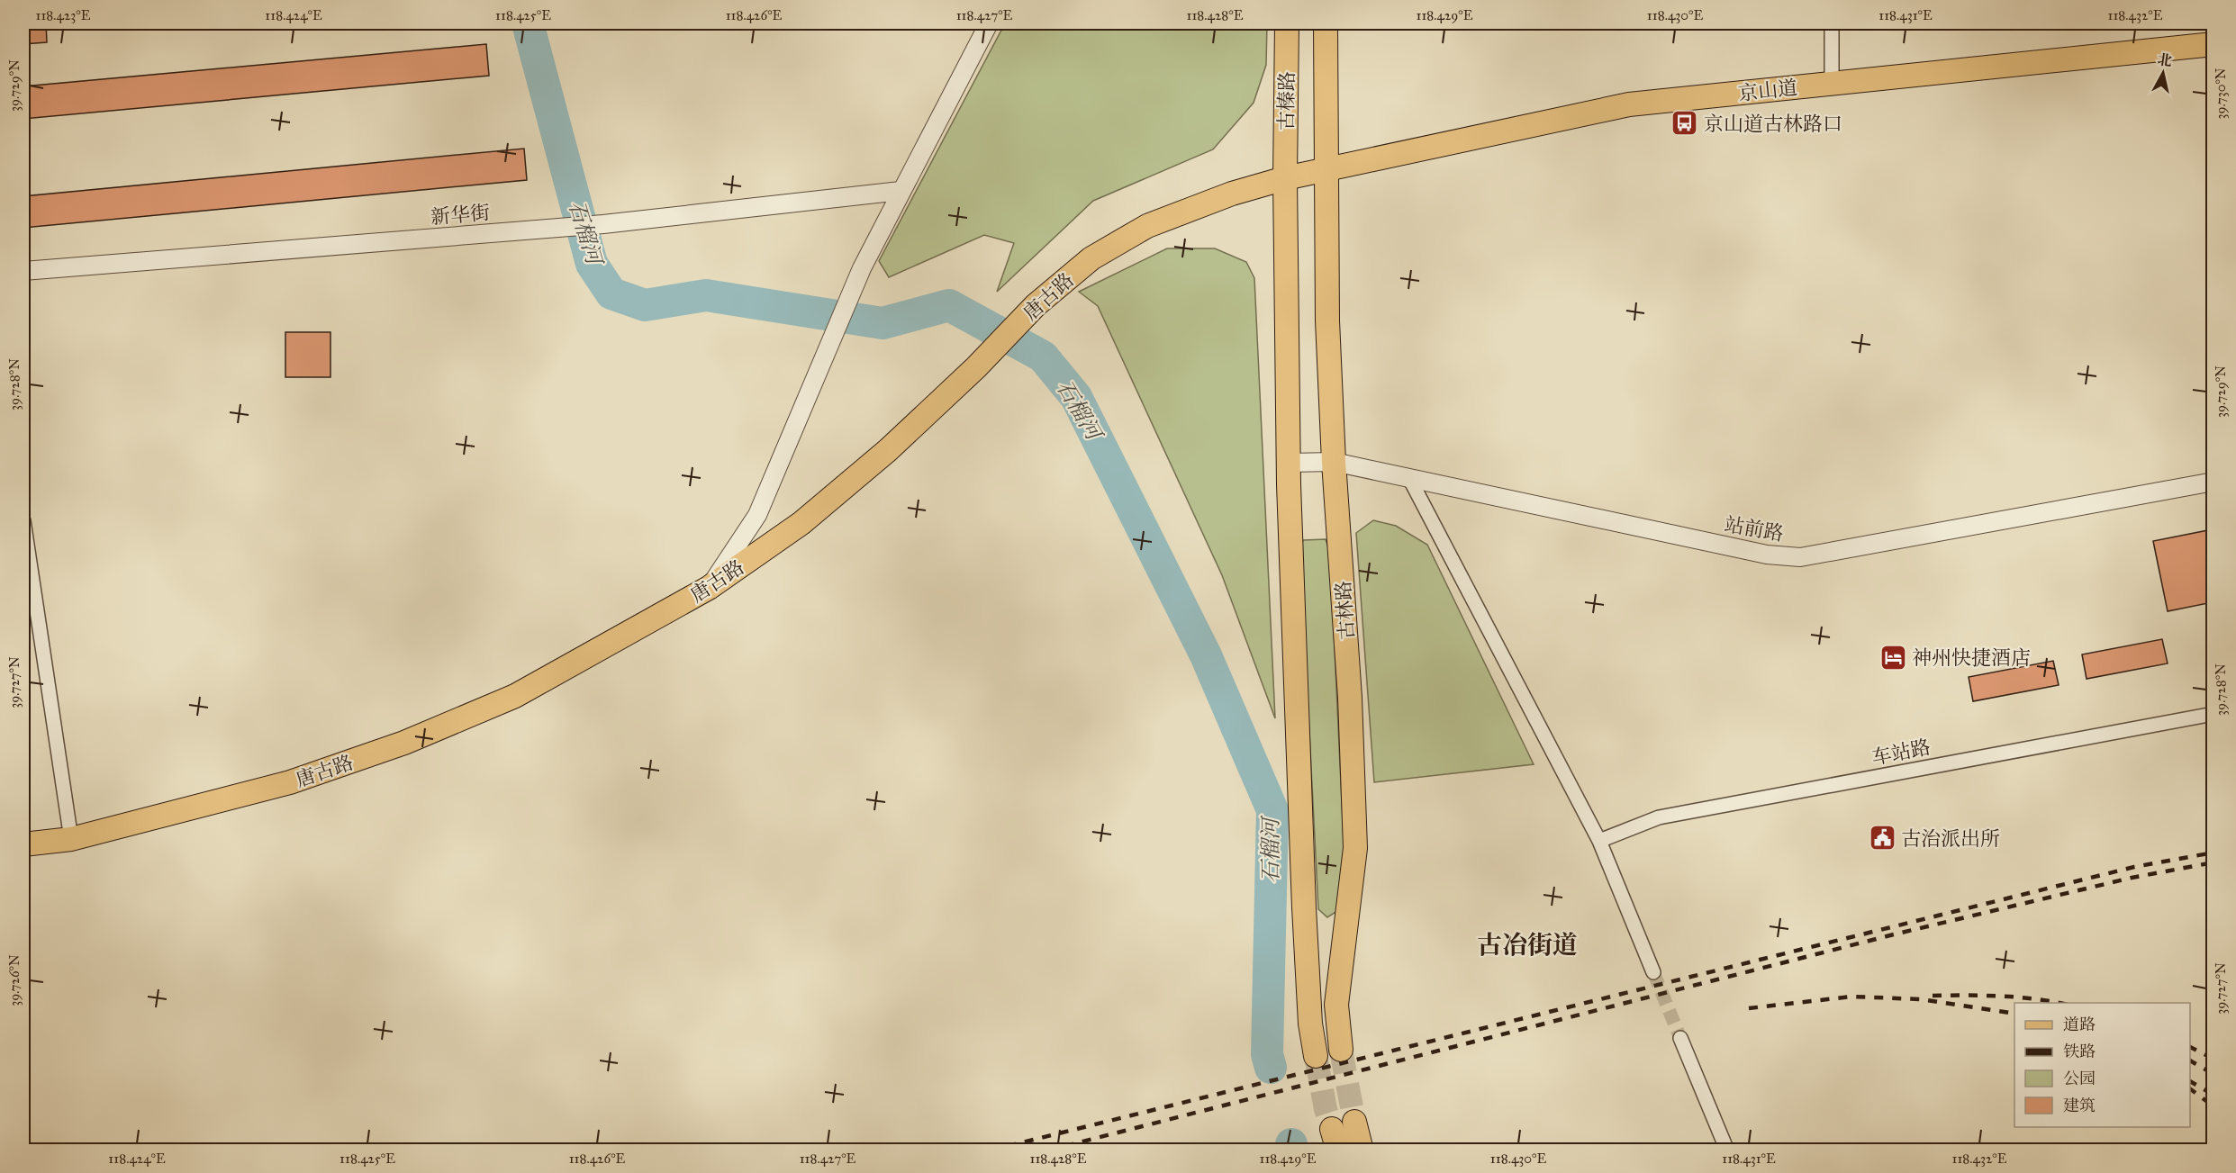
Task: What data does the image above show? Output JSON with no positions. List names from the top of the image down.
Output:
{
  "streets": {
    "main road": [
      "京山道",
      "古榛路",
      "唐古路",
      "古林路"
    ],
    "street": ["新华街", "站前路", "车站路"]
  },
  "crossings": [
    ["京山道", "古榛路"],
    ["京山道", "唐古路"],
    ["京山道", "古林路"],
    ["古榛路", "唐古路"],
    ["古榛路", "古林路"],
    ["唐古路", "古林路"],
    ["站前路", "古林路"]
  ],
  "districts": ["古冶街道"],
  "water": ["石榴河"],
  "places": {
    "bus stop": ["京山道古林路口"],
    "hotel": ["神州快捷酒店"],
    "public building": ["古治派出所"]
  },
  "legend": [
    "道路",
    "铁路",
    "公园",
    "建筑"
  ],
  "north": "top",
  "coordinates": [
    "118.423°E",
    "118.424°E",
    "118.425°E",
    "118.426°E",
    "118.427°E",
    "118.428°E",
    "118.429°E",
    "118.430°E",
    "118.431°E",
    "118.432°E",
    "39.729°N",
    "39.730°N",
    "39.728°N",
    "39.727°N",
    "39.726°N"
  ]
}
